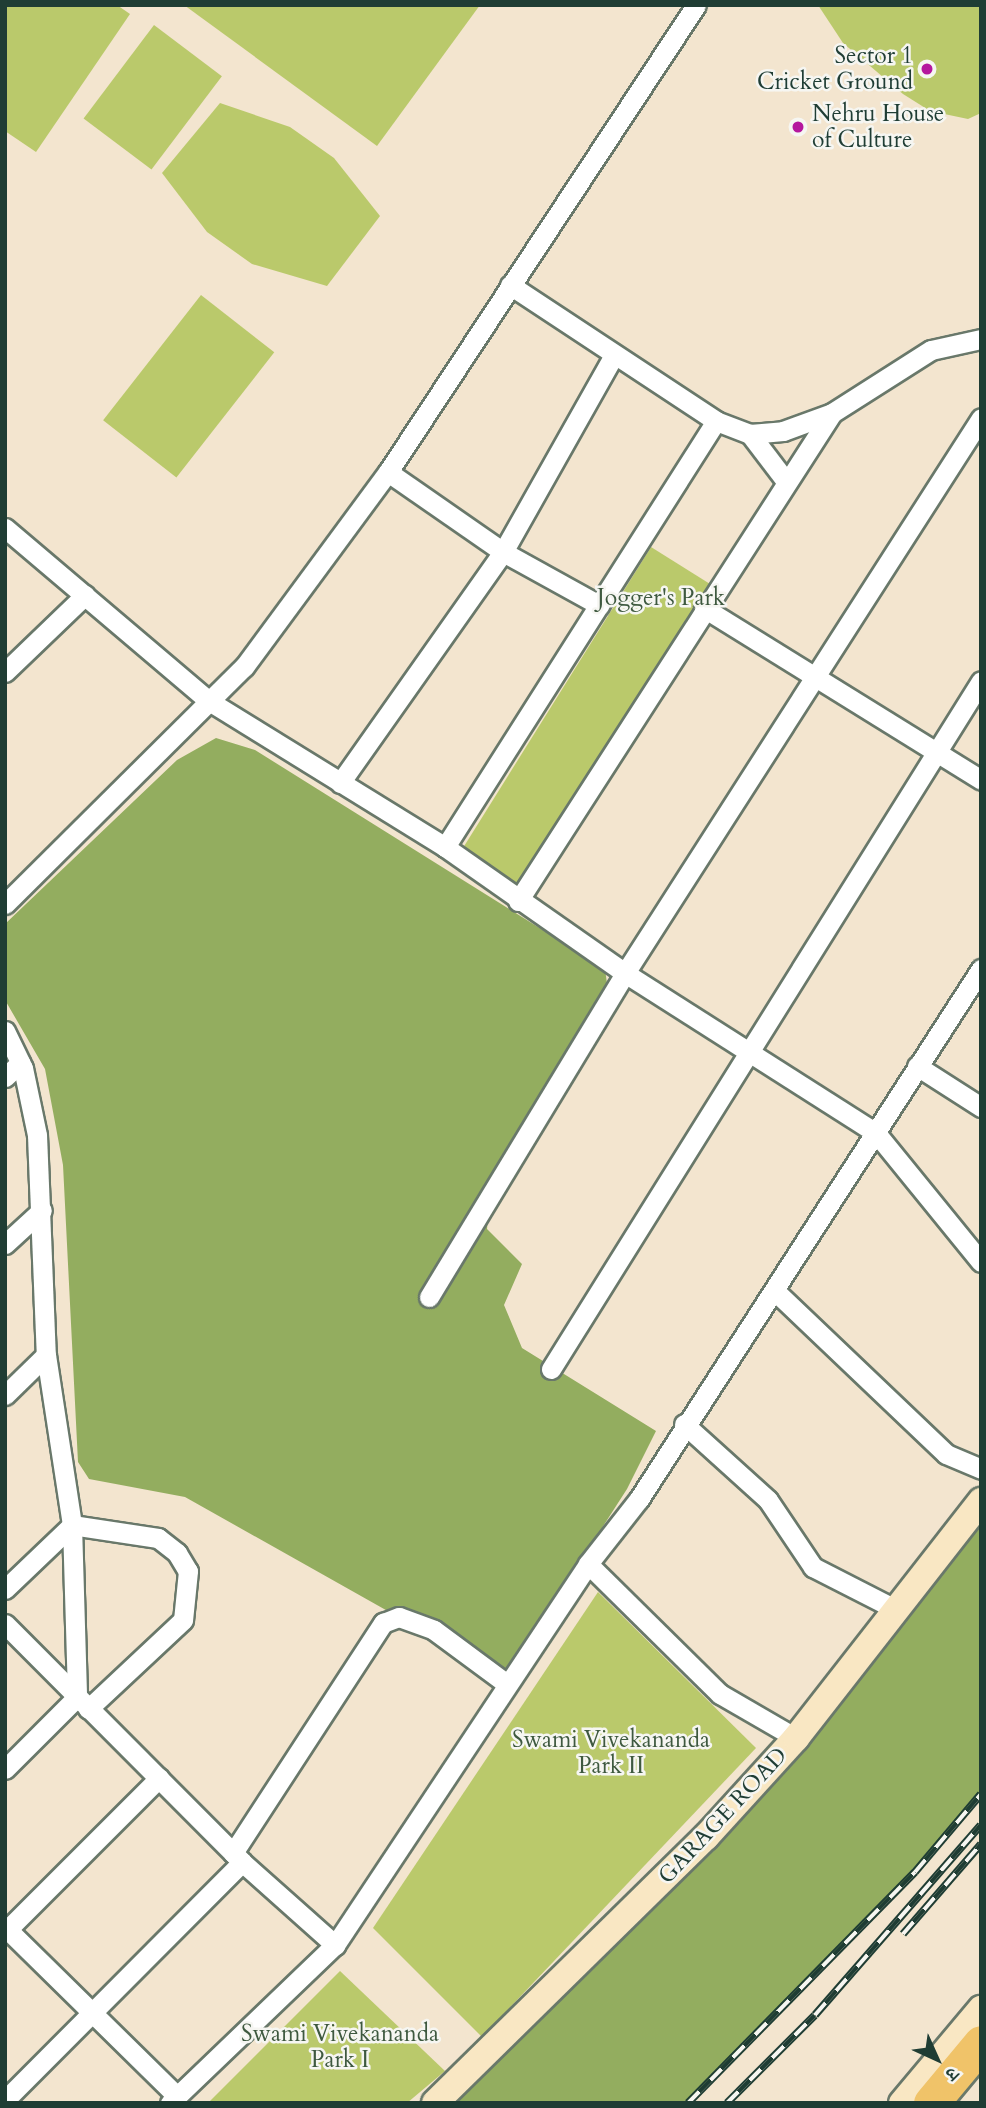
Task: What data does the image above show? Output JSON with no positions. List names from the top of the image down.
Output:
{
  "streets": {
    "street": ["GARAGE ROAD"]
  },
  "parks": ["Jogger's Park", "Swami Vivekananda Park II", "Swami Vivekananda Park I"],
  "places": ["Sector 1 Cricket Ground", "Nehru House of Culture"],
  "north": "bottom right"
}
